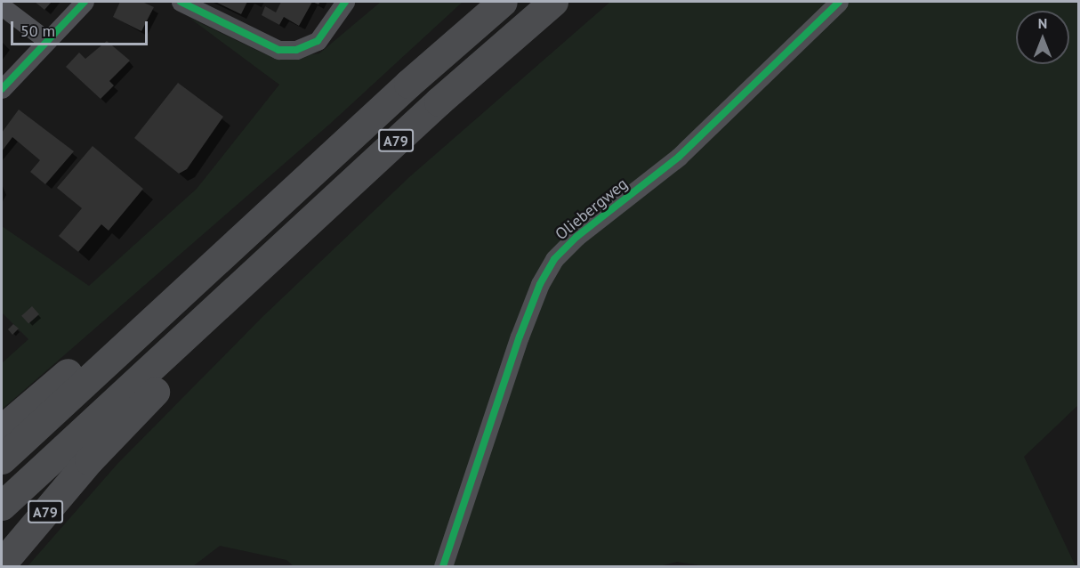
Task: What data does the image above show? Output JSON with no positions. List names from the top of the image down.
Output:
{
  "streets": {
    "highway": ["A79"],
    "street": ["Oliebergweg"]
  },
  "scale_bar": "50 m",
  "north": "top"
}
